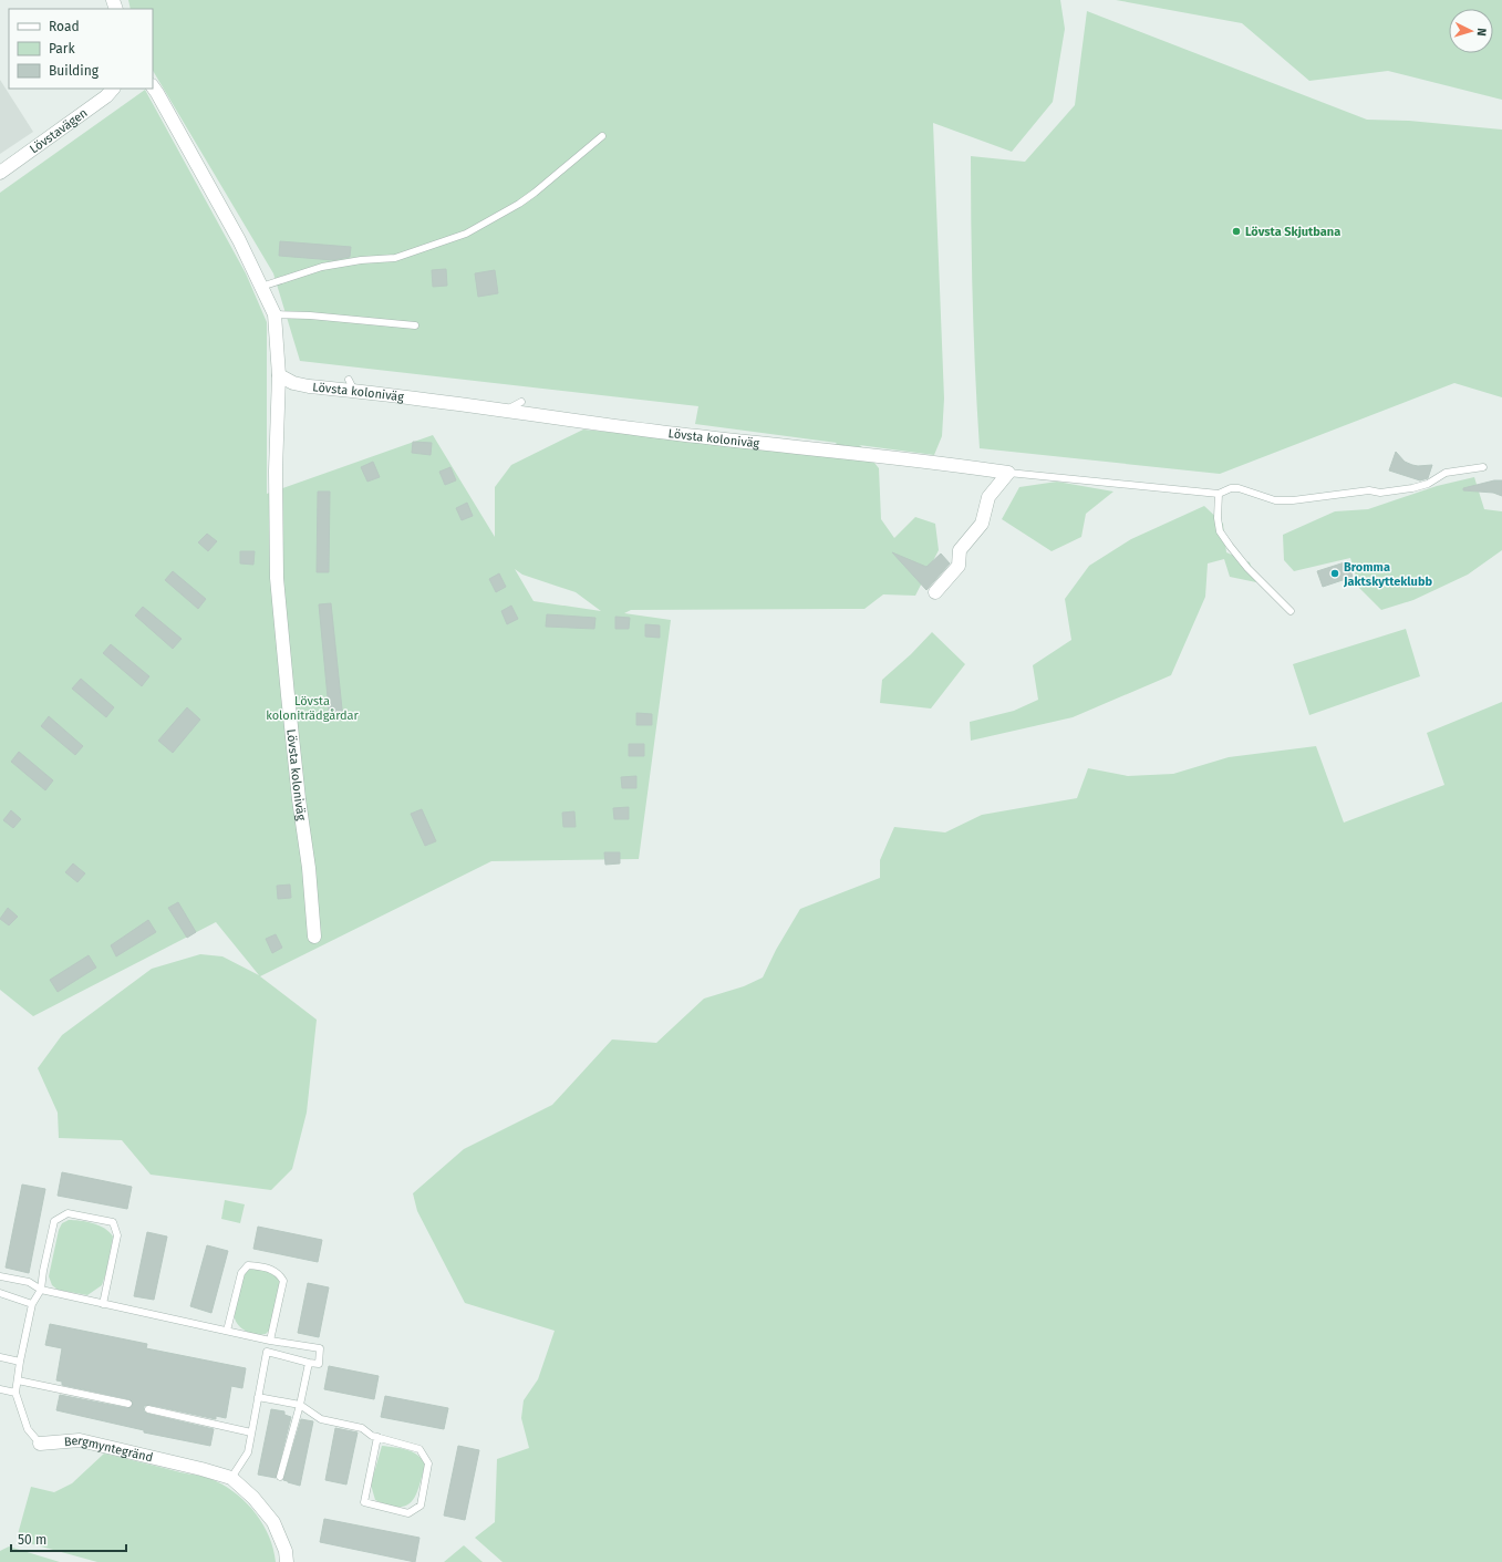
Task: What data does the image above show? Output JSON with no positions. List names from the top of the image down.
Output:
{
  "streets": {
    "street": ["Lövstavägen", "Lövsta koloniväg", "Bergmyntegränd"]
  },
  "parks": ["Lövsta koloniträdgårdar"],
  "places": ["Lövsta Skjutbana", "Bromma Jaktskytteklubb"],
  "legend": ["Road", "Park", "Building"],
  "scale_bar": "50 m",
  "north": "right"
}
